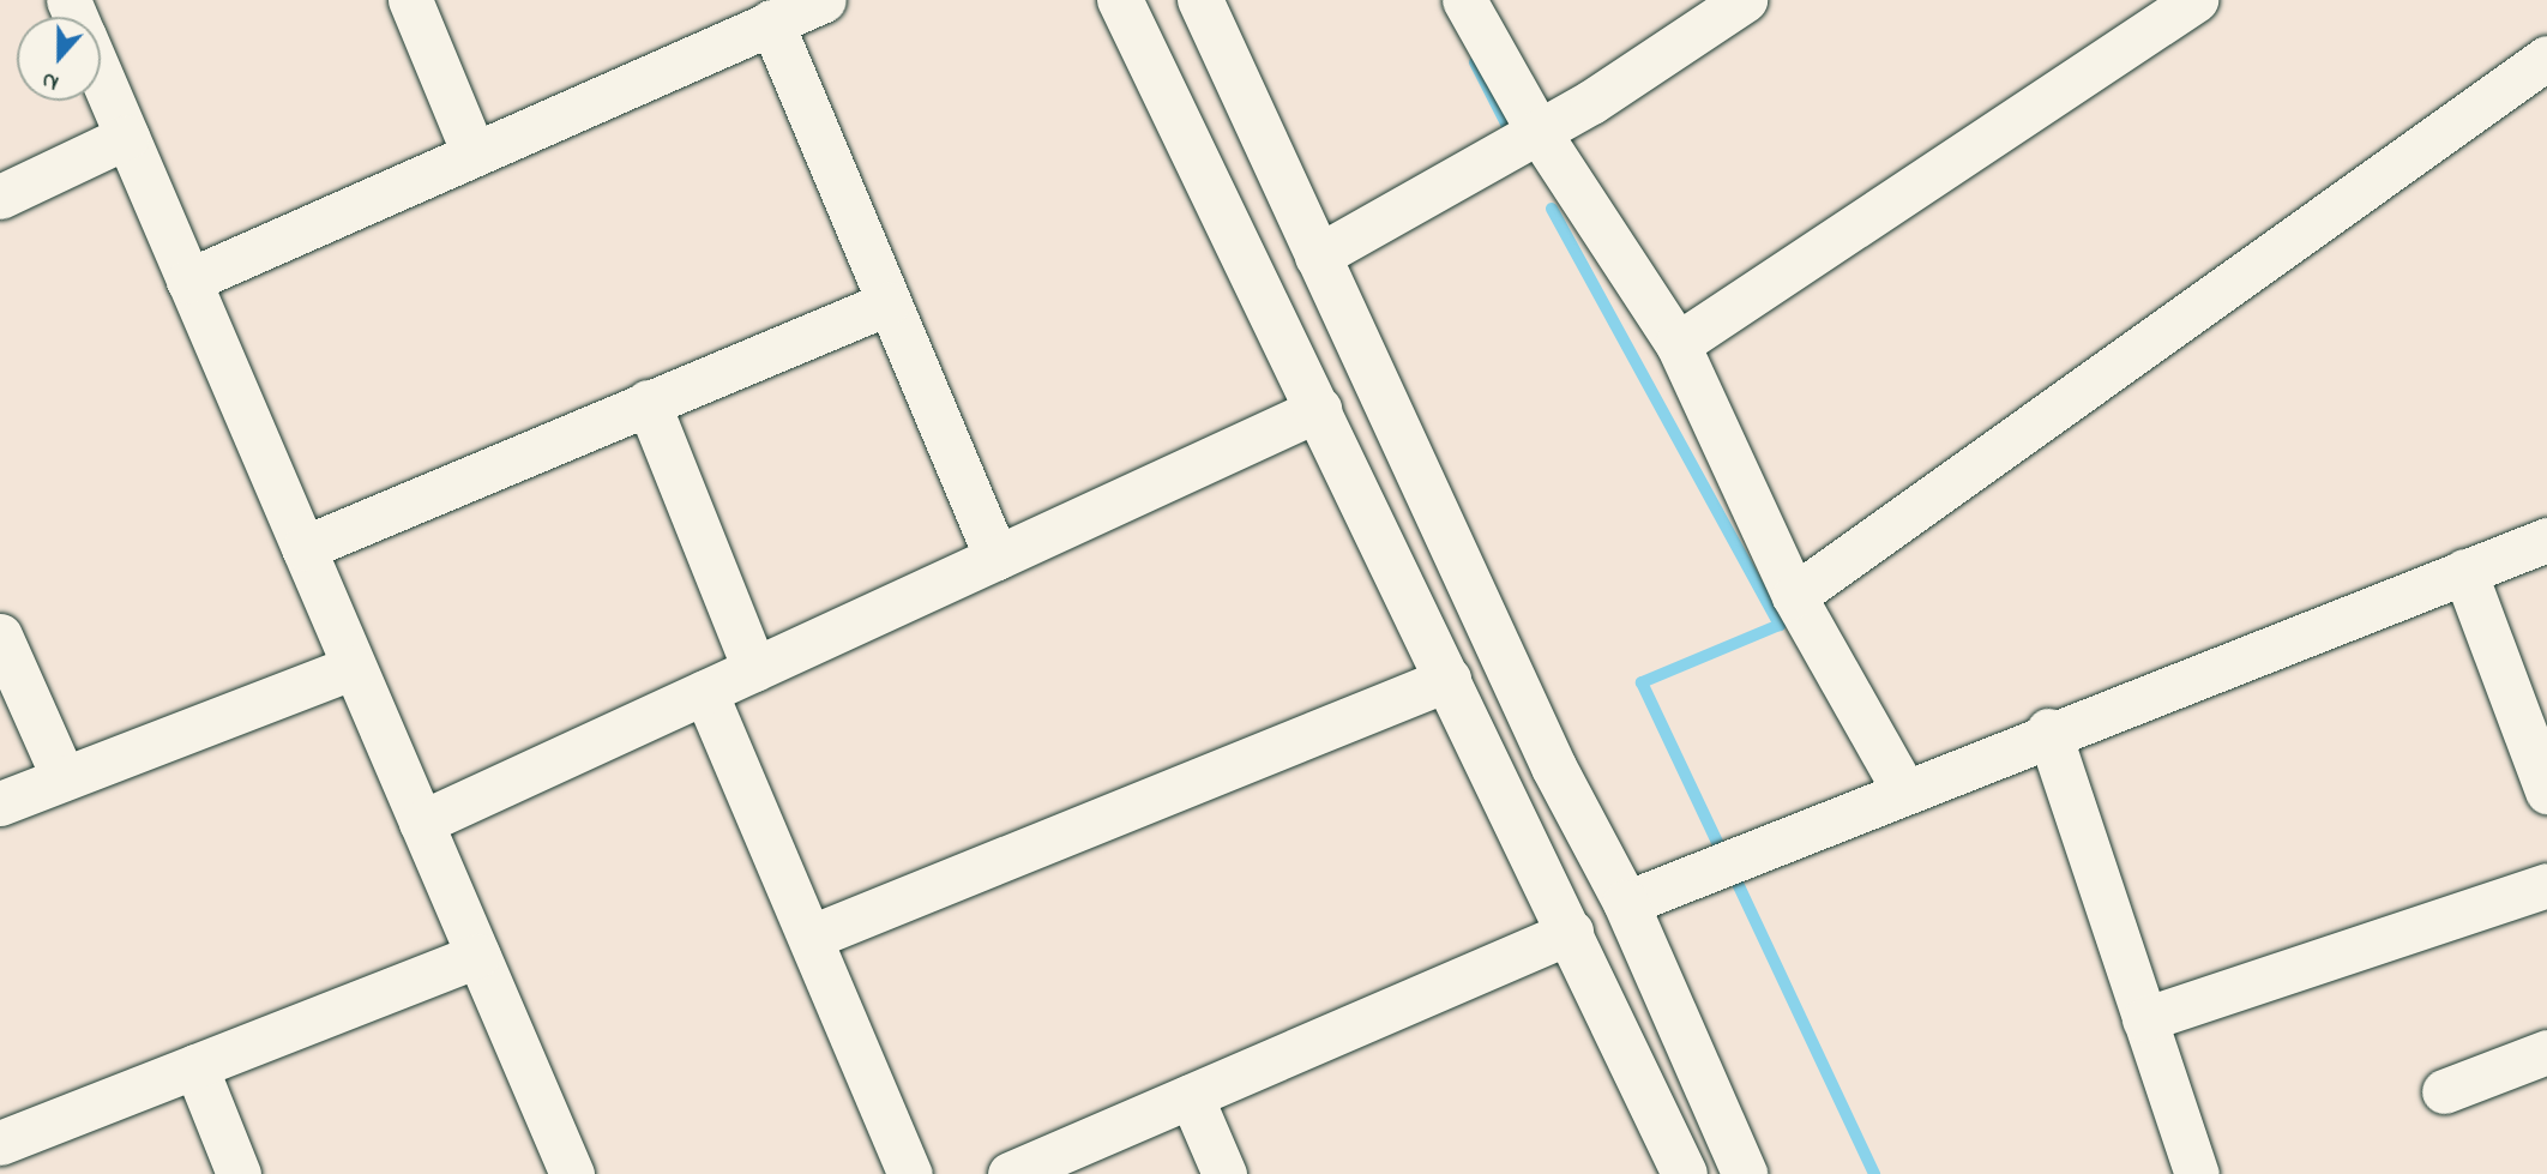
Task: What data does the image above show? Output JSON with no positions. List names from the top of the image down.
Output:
{
  "north": "bottom"
}
